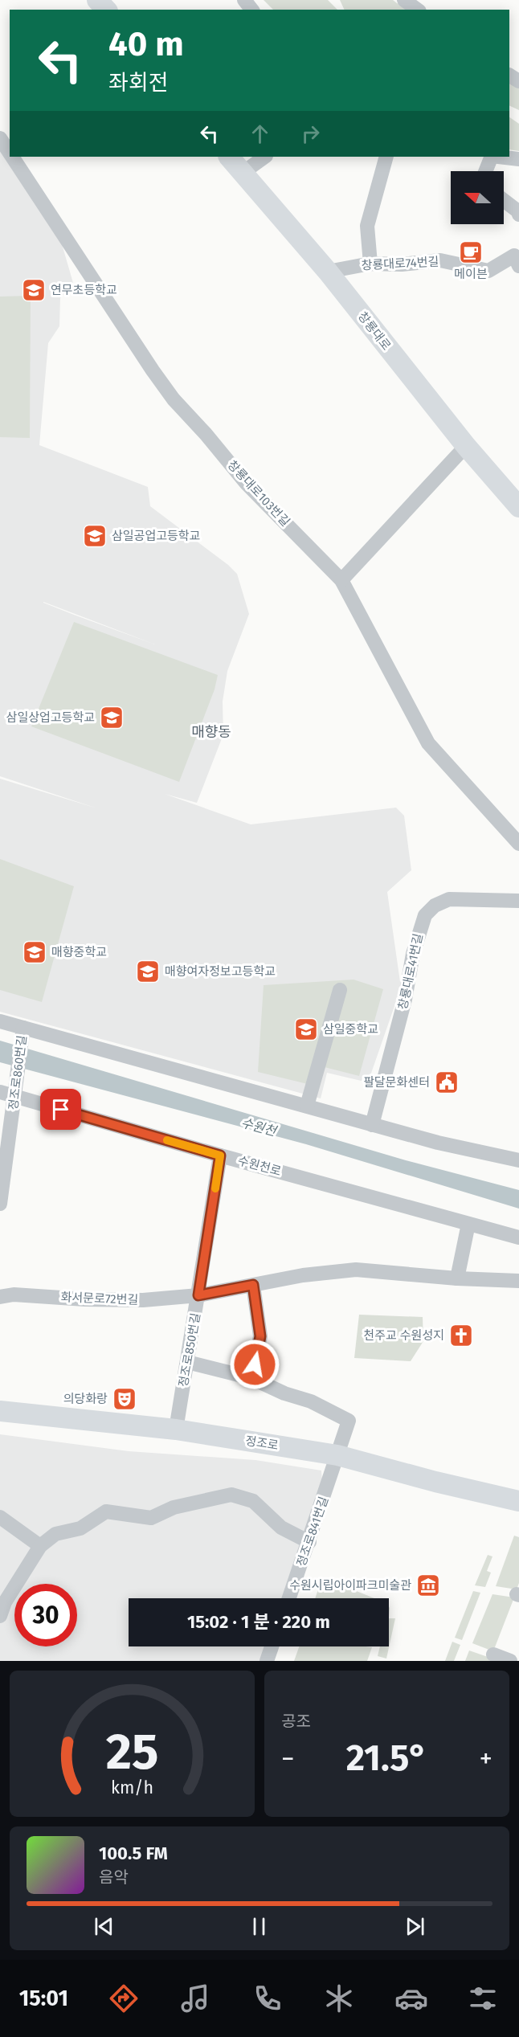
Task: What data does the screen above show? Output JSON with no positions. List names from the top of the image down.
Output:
{
  "streets": {
    "street": [
      "창룡대로74번길",
      "창룡대로",
      "창룡대로103번길",
      "창룡대로41번길",
      "정조로860번길",
      "수원천로",
      "화서문로72번길",
      "정조로850번길",
      "정조로",
      "정조로841번길"
    ]
  },
  "crossings": [
    ["창룡대로74번길", "창룡대로"],
    ["정조로860번길", "수원천로"],
    ["수원천로", "정조로850번길"],
    ["화서문로72번길", "정조로850번길"],
    ["정조로850번길", "정조로"],
    ["정조로", "정조로841번길"]
  ],
  "districts": ["매향동"],
  "water": ["수원천"],
  "places": {
    "cafe": ["메이븐"],
    "school or university": [
      "연무초등학교",
      "삼일공업고등학교",
      "삼일상업고등학교",
      "매향중학교",
      "매향여자정보고등학교",
      "삼일중학교"
    ],
    "public building": ["팔달문화센터"],
    "church": ["천주교 수원성지"],
    "theatre": ["의당화랑"],
    "museum": ["수원시립아이파크미술관"]
  },
  "north": "left",
  "page": {
    "turn": ["40 m", "좌회전"],
    "limit": "30",
    "trip": "15:02 · 1 분 · 220 m",
    "tile": "공조",
    "heat": ["−", "21.5°", "+"],
    "song": ["100.5 FM", "음악"],
    "tabs": "15:01",
    "gauge": ["25", "km/h"]
  }
}
